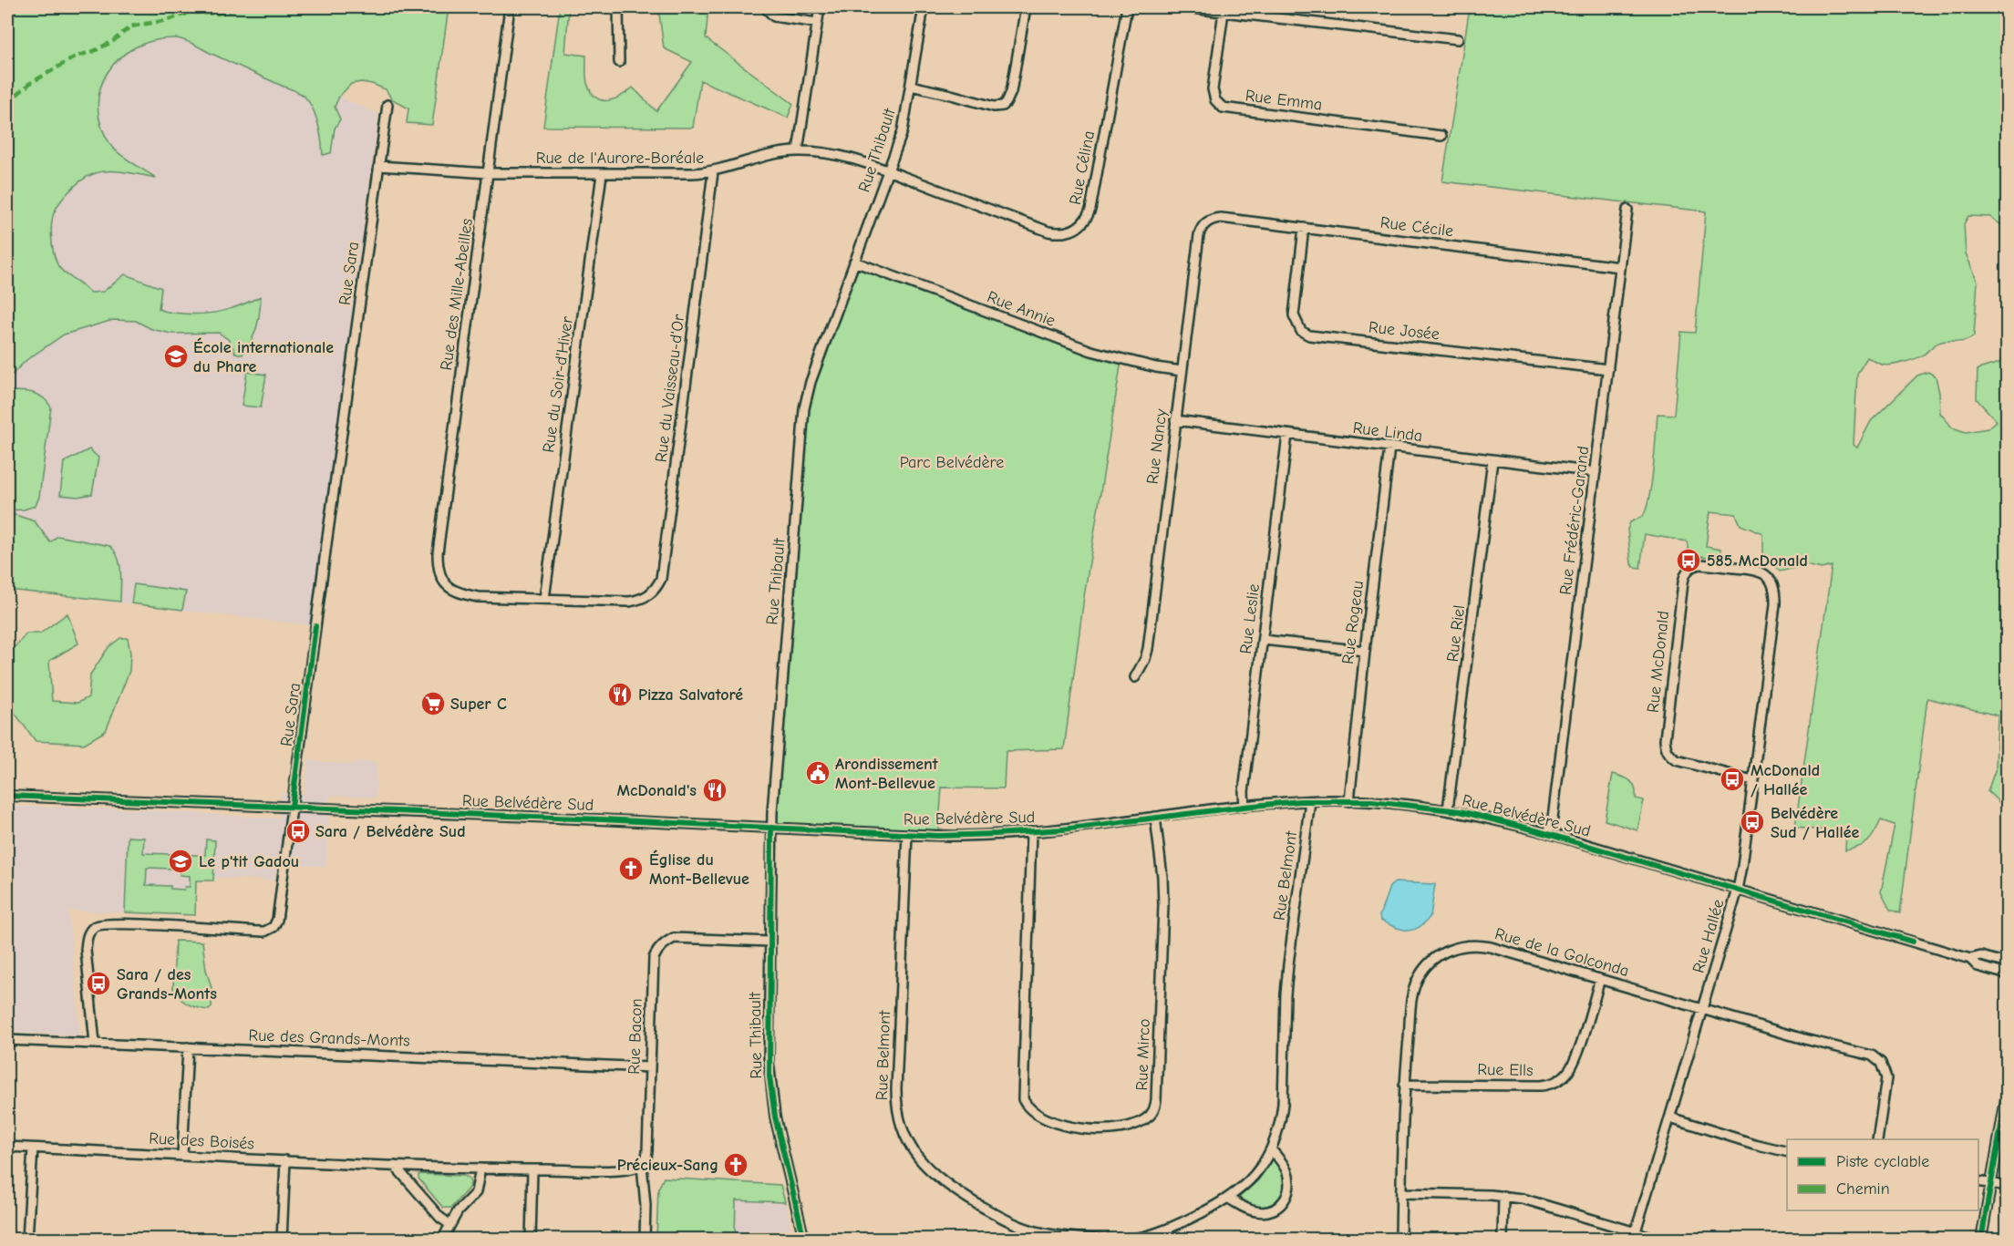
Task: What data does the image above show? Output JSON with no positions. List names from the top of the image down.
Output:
{
  "streets": {
    "street": [
      "Rue Emma",
      "Rue Thibault",
      "Rue de l'Aurore-Boréale",
      "Rue Célina",
      "Rue Cécile",
      "Rue Sara",
      "Rue des Mille-Abeilles",
      "Rue Annie",
      "Rue Josée",
      "Rue du Soir-d'Hiver",
      "Rue du Vaisseau-d'Or",
      "Rue Linda",
      "Rue Nancy",
      "Rue Frédéric-Garand",
      "Rue Leslie",
      "Rue Rogeau",
      "Rue Riel",
      "Rue McDonald",
      "Rue Belvédère Sud",
      "Rue Belmont",
      "Rue Hallée",
      "Rue de la Golconda",
      "Rue Bacon",
      "Rue des Grands-Monts",
      "Rue Mirco",
      "Rue Ells",
      "Rue des Boisés"
    ]
  },
  "crossings": [
    ["Rue Thibault", "Rue de l'Aurore-Boréale"],
    ["Rue Thibault", "Rue Célina"],
    ["Rue Thibault", "Rue Annie"],
    ["Rue Thibault", "Rue Belvédère Sud"],
    ["Rue Thibault", "Rue Bacon"],
    ["Rue de l'Aurore-Boréale", "Rue Célina"],
    ["Rue de l'Aurore-Boréale", "Rue Sara"],
    ["Rue de l'Aurore-Boréale", "Rue des Mille-Abeilles"],
    ["Rue de l'Aurore-Boréale", "Rue du Soir-d'Hiver"],
    ["Rue de l'Aurore-Boréale", "Rue du Vaisseau-d'Or"],
    ["Rue Cécile", "Rue Josée"],
    ["Rue Cécile", "Rue Nancy"],
    ["Rue Cécile", "Rue Frédéric-Garand"],
    ["Rue Sara", "Rue Belvédère Sud"],
    ["Rue Sara", "Rue des Grands-Monts"],
    ["Rue des Mille-Abeilles", "Rue du Soir-d'Hiver"],
    ["Rue des Mille-Abeilles", "Rue du Vaisseau-d'Or"],
    ["Rue Annie", "Rue Nancy"],
    ["Rue Josée", "Rue Frédéric-Garand"],
    ["Rue du Soir-d'Hiver", "Rue du Vaisseau-d'Or"],
    ["Rue Linda", "Rue Nancy"],
    ["Rue Linda", "Rue Frédéric-Garand"],
    ["Rue Linda", "Rue Leslie"],
    ["Rue Linda", "Rue Rogeau"],
    ["Rue Linda", "Rue Riel"],
    ["Rue Frédéric-Garand", "Rue Belvédère Sud"],
    ["Rue Leslie", "Rue Belvédère Sud"],
    ["Rue Rogeau", "Rue Belvédère Sud"],
    ["Rue Riel", "Rue Belvédère Sud"],
    ["Rue McDonald", "Rue Hallée"],
    ["Rue Belvédère Sud", "Rue Belmont"],
    ["Rue Belvédère Sud", "Rue Hallée"],
    ["Rue Belvédère Sud", "Rue Mirco"],
    ["Rue Hallée", "Rue de la Golconda"],
    ["Rue de la Golconda", "Rue Ells"],
    ["Rue Bacon", "Rue des Grands-Monts"],
    ["Rue Bacon", "Rue des Boisés"]
  ],
  "parks": ["Parc Belvédère"],
  "places": {
    "school or university": ["École internationale du Phare", "Le p'tit Gadou"],
    "bus stop": [
      "585 McDonald",
      "McDonald / Hallée",
      "Belvédère Sud / Hallée",
      "Sara / Belvédère Sud",
      "Sara / des Grands-Monts"
    ],
    "restaurant": ["Pizza Salvatoré", "McDonald's"],
    "supermarket": ["Super C"],
    "public building": ["Arondissement Mont-Bellevue"],
    "church": ["Église du Mont-Bellevue", "Précieux-Sang"]
  },
  "legend": ["Piste cyclable", "Chemin"]
}
